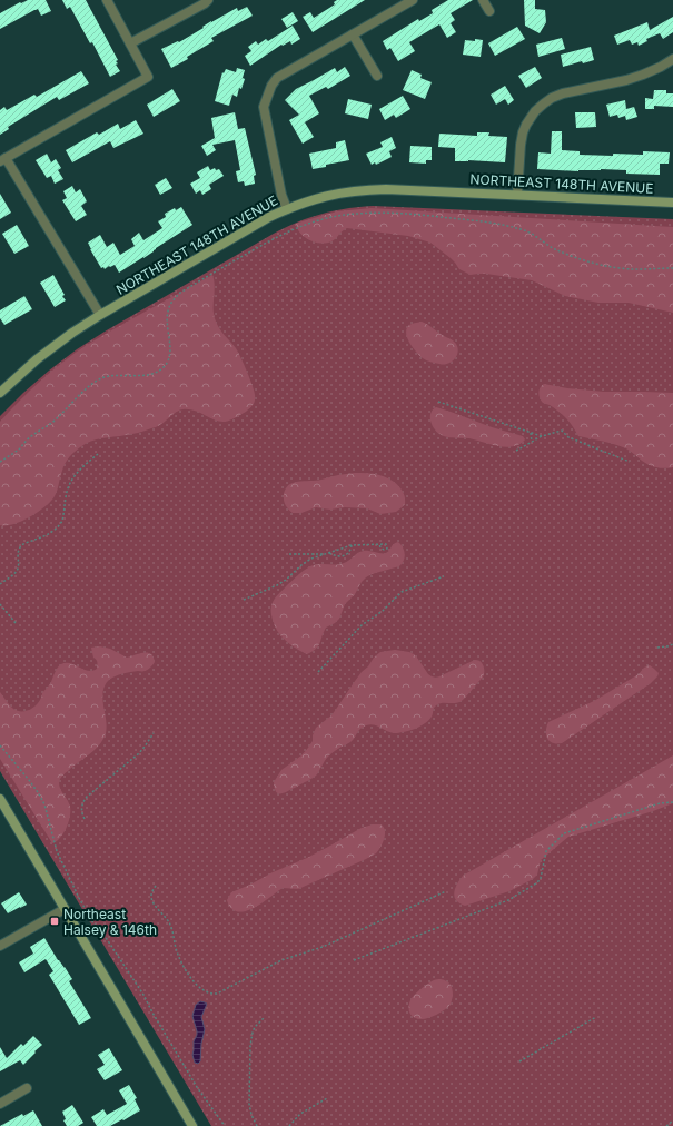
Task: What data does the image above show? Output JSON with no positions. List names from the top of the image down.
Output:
{
  "streets": {
    "main road": ["NORTHEAST 148TH AVENUE"]
  },
  "places": {
    "transit": ["Northeast Halsey & 146th"]
  }
}
